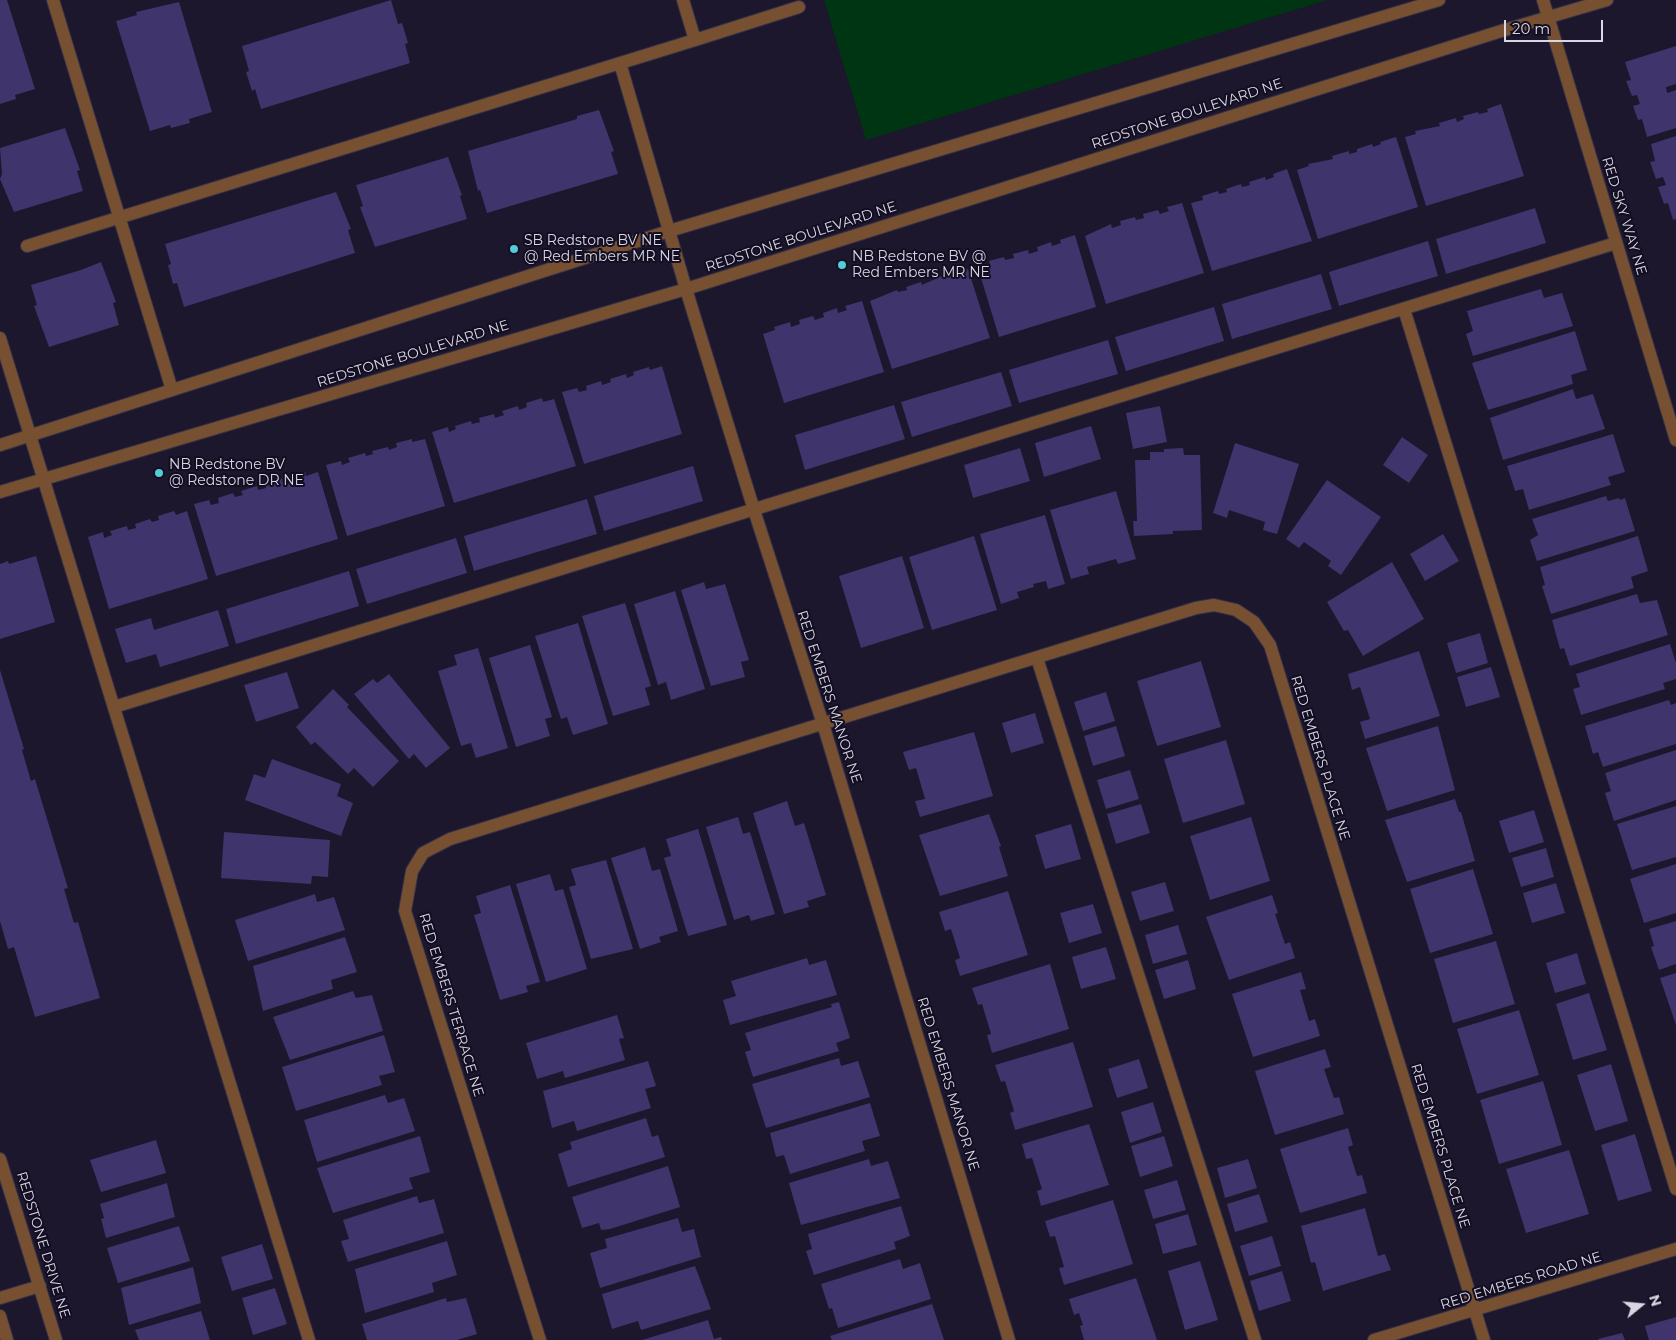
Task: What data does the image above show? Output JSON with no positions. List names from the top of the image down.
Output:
{
  "streets": {
    "street": [
      "REDSTONE BOULEVARD NE",
      "RED SKY WAY NE",
      "RED EMBERS MANOR NE",
      "RED EMBERS PLACE NE",
      "RED EMBERS TERRACE NE",
      "REDSTONE DRIVE NE",
      "RED EMBERS ROAD NE"
    ]
  },
  "crossings": [
    ["REDSTONE BOULEVARD NE", "RED SKY WAY NE"],
    ["REDSTONE BOULEVARD NE", "RED EMBERS MANOR NE"],
    ["RED EMBERS MANOR NE", "RED EMBERS PLACE NE"],
    ["RED EMBERS MANOR NE", "RED EMBERS TERRACE NE"],
    ["RED EMBERS PLACE NE", "RED EMBERS TERRACE NE"],
    ["RED EMBERS PLACE NE", "RED EMBERS ROAD NE"]
  ],
  "places": ["SB Redstone BV NE @ Red Embers MR NE", "NB Redstone BV @ Red Embers MR NE", "NB Redstone BV @ Redstone DR NE"],
  "scale_bar": "20 m",
  "north": "right"
}
